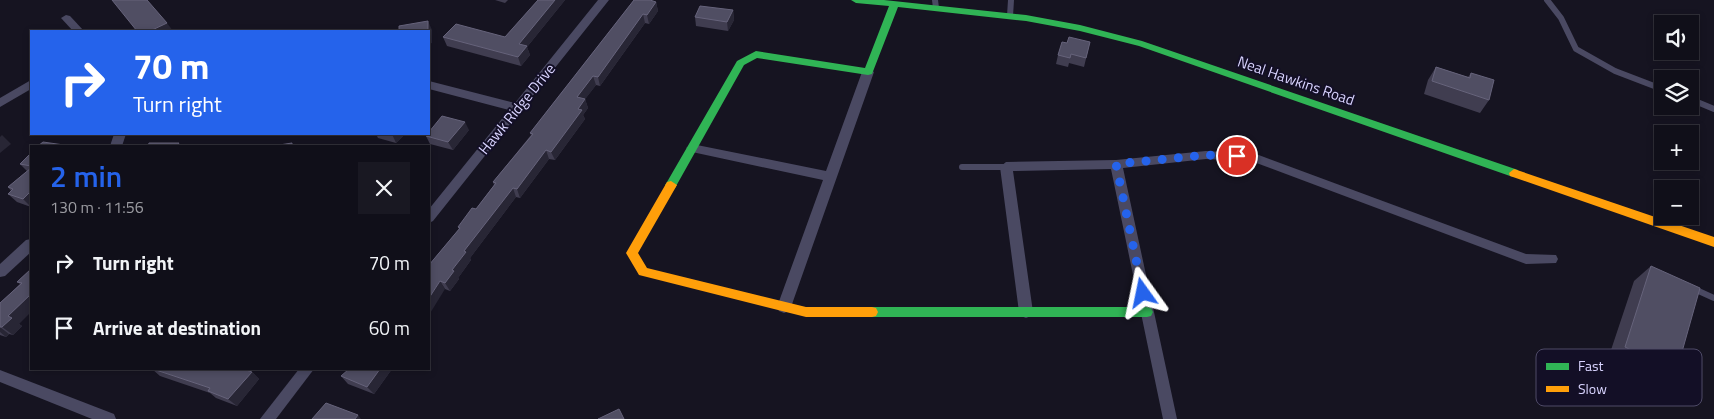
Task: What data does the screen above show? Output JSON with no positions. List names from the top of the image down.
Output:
{
  "streets": {
    "street": ["Neal Hawkins Road", "Hawk Ridge Drive"]
  },
  "legend": ["Fast", "Slow"],
  "page": {
    "map_buttons": ["+", "−"],
    "turn": ["70 m", "Turn right"],
    "heading": ["2 min", "130 m · 11:56"],
    "list": [
      {
        "name": "Turn right",
        "value": "70 m"
      },
      {
        "name": "Arrive at destination",
        "value": "60 m"
      }
    ]
  }
}
